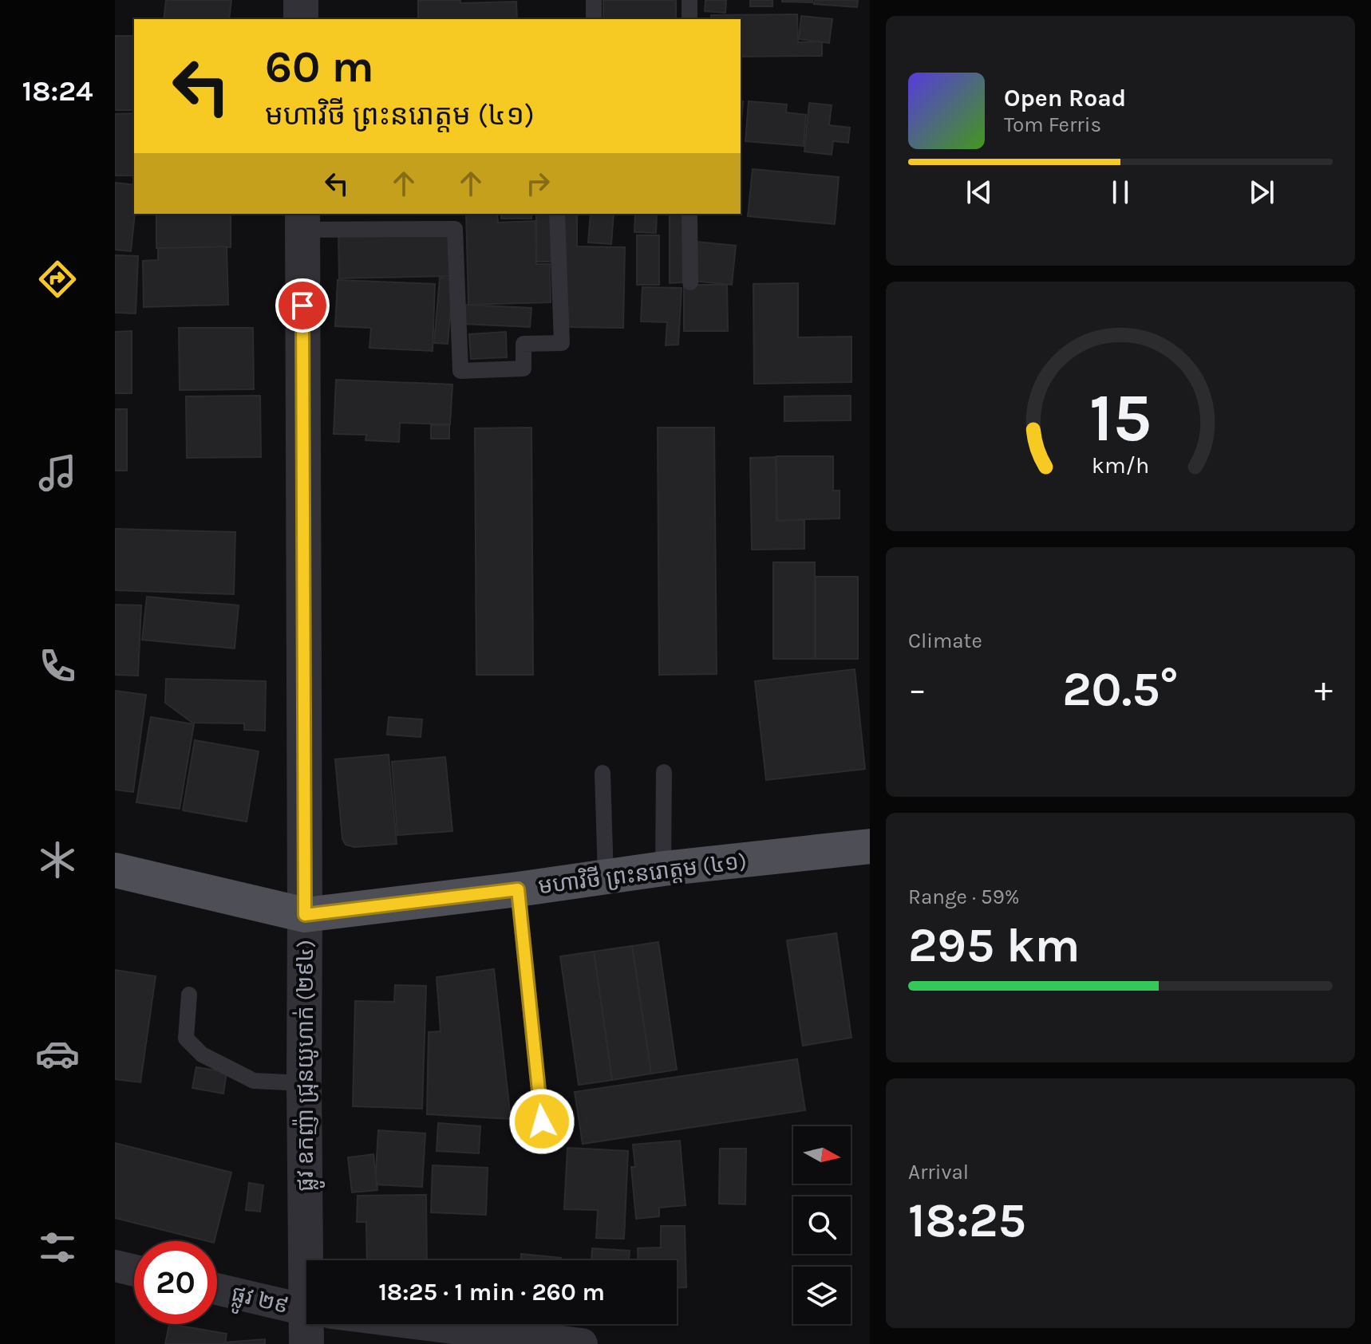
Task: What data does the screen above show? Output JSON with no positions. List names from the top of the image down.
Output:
{
  "streets": {
    "main road": ["មហាវិថី ព្រះនរោត្តម (៤១)"],
    "street": ["ផ្លូវ ឧកញ៉ា ជ្រុនយូហាក់ (២៩៤)", "ផ្លូវ ២៩"]
  },
  "crossings": [
    ["មហាវិថី ព្រះនរោត្តម (៤១)", "ផ្លូវ ឧកញ៉ា ជ្រុនយូហាក់ (២៩៤)"]
  ],
  "north": "right",
  "page": {
    "tabs": "18:24",
    "turn": ["60 m", "មហាវិថី ព្រះនរោត្តម (៤១)"],
    "song": ["Open Road", "Tom Ferris"],
    "tile": [
      "Climate",
      ["Range · 59%", "295 km"],
      ["Arrival", "18:25"]
    ],
    "heat": ["−", "20.5°", "+"],
    "limit": "20",
    "trip": "18:25 · 1 min · 260 m",
    "gauge": ["15", "km/h"]
  }
}
